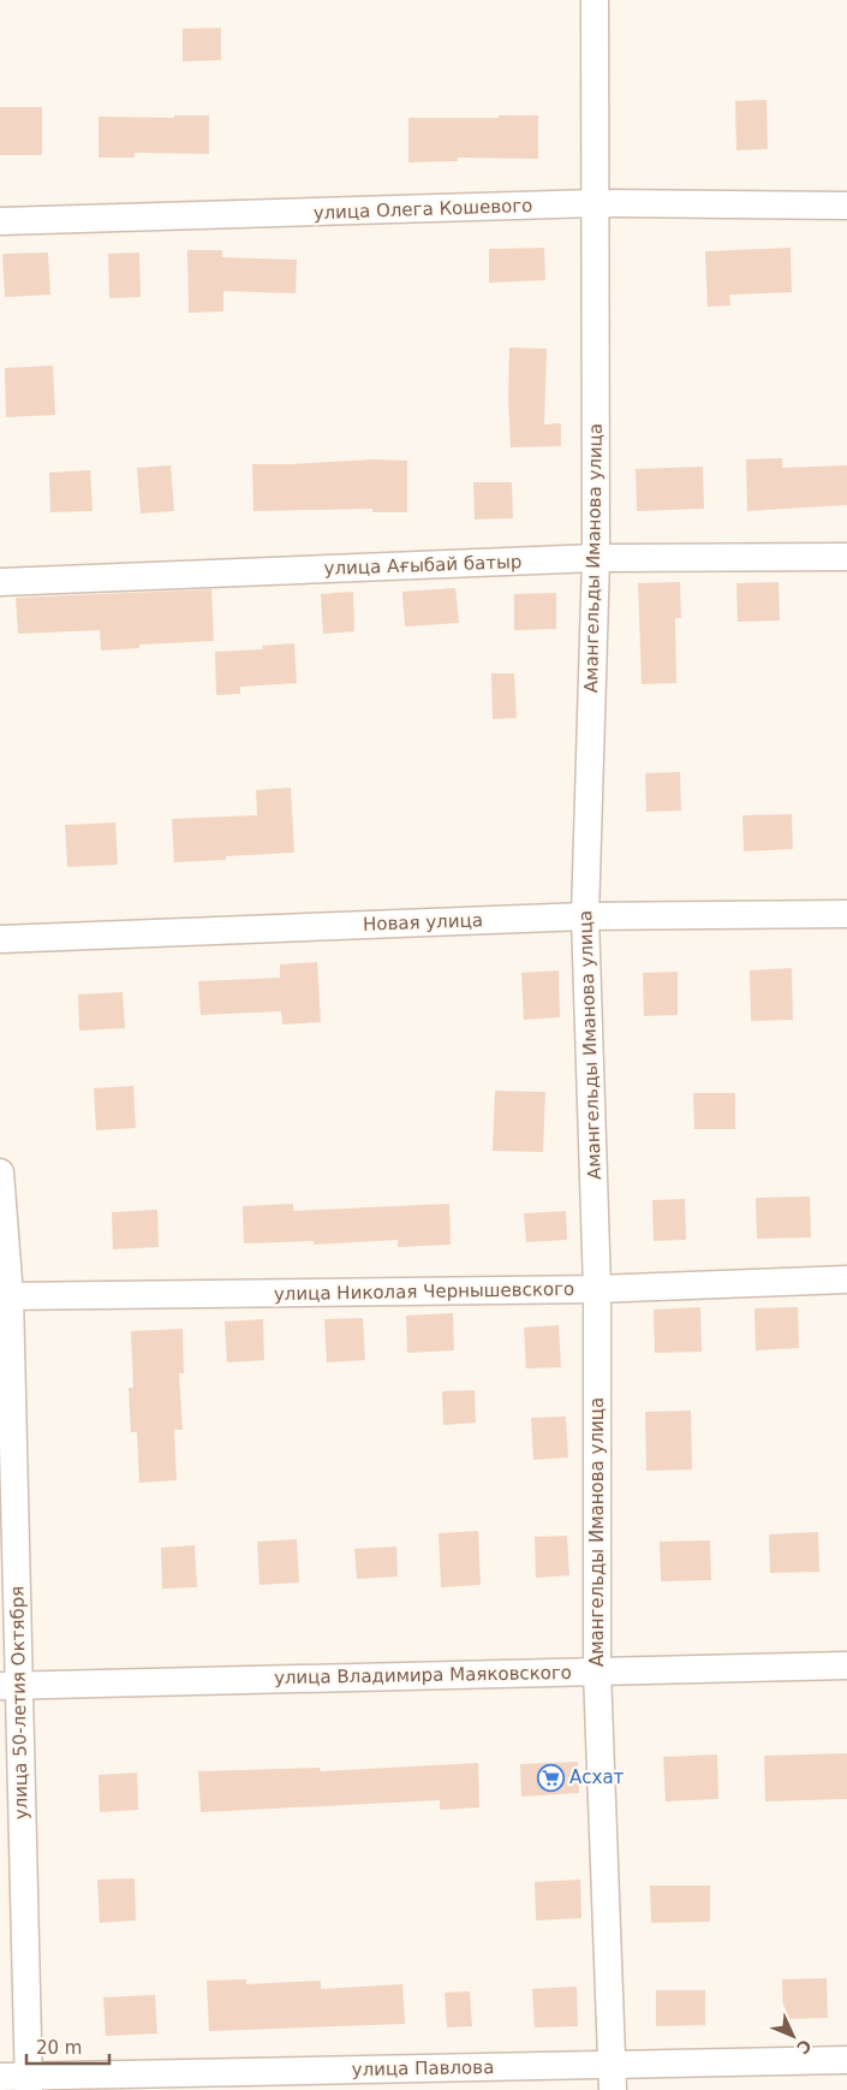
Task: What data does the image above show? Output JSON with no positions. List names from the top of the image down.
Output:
{
  "streets": {
    "street": [
      "улица Олега Кошевого",
      "Амангельды Иманова улица",
      "улица Ағыбай батыр",
      "Новая улица",
      "улица Николая Чернышевского",
      "улица Владимира Маяковского",
      "улица 50-летия Октября",
      "улица Павлова"
    ]
  },
  "crossings": [
    ["улица Олега Кошевого", "Амангельды Иманова улица"],
    ["Амангельды Иманова улица", "улица Ағыбай батыр"],
    ["Амангельды Иманова улица", "Новая улица"],
    ["Амангельды Иманова улица", "улица Николая Чернышевского"],
    ["Амангельды Иманова улица", "улица Владимира Маяковского"],
    ["Амангельды Иманова улица", "улица Павлова"],
    ["улица Николая Чернышевского", "улица 50-летия Октября"],
    ["улица Владимира Маяковского", "улица 50-летия Октября"],
    ["улица 50-летия Октября", "улица Павлова"]
  ],
  "places": {
    "supermarket": ["Асхат"]
  },
  "scale_bar": "20 m",
  "north": "bottom right"
}
